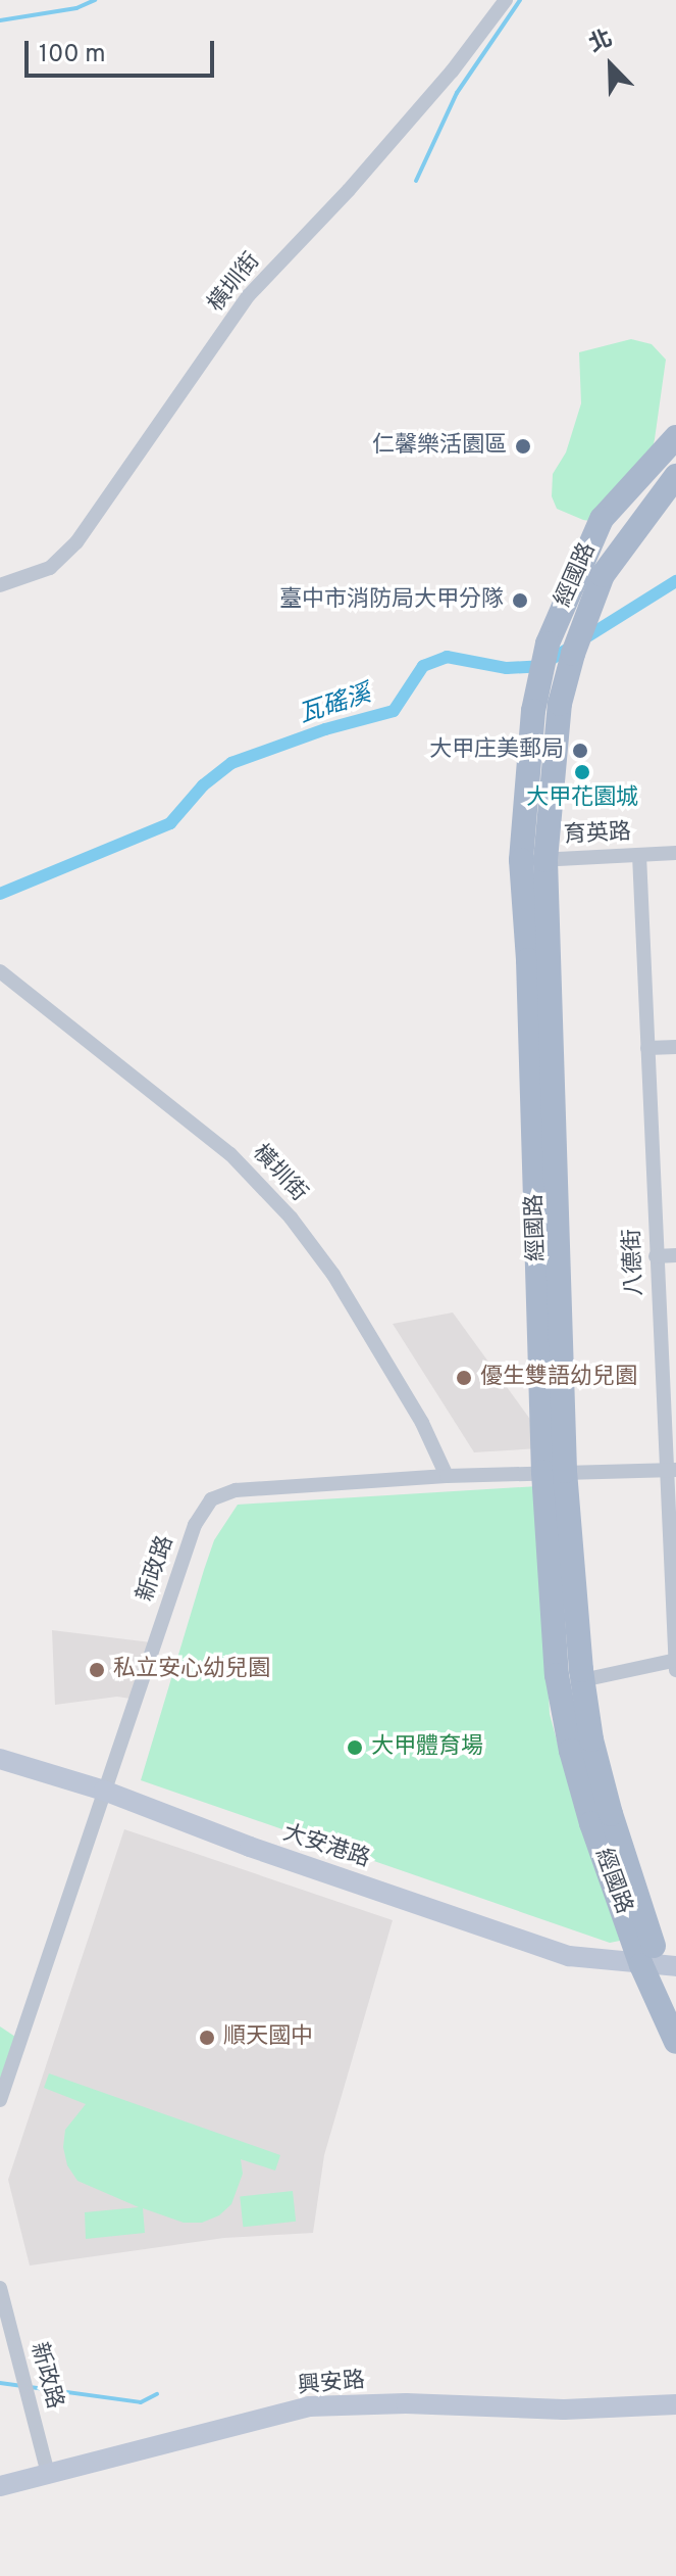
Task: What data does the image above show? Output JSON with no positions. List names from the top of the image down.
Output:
{
  "streets": {
    "main road": ["經國路"],
    "street": [
      "橫圳街",
      "育英路",
      "八德街",
      "新政路",
      "大安港路",
      "興安路"
    ]
  },
  "crossings": [
    ["橫圳街", "新政路"],
    ["經國路", "育英路"],
    ["經國路", "新政路"],
    ["經國路", "大安港路"],
    ["育英路", "八德街"],
    ["八德街", "新政路"],
    ["新政路", "大安港路"],
    ["新政路", "興安路"]
  ],
  "water": ["瓦磘溪"],
  "places": [
    "仁馨樂活園區",
    "臺中市消防局大甲分隊",
    "大甲庄美郵局",
    "大甲花園城",
    "優生雙語幼兒園",
    "私立安心幼兒園",
    "大甲體育場",
    "順天國中"
  ],
  "scale_bar": "100 m",
  "north": "top left"
}
